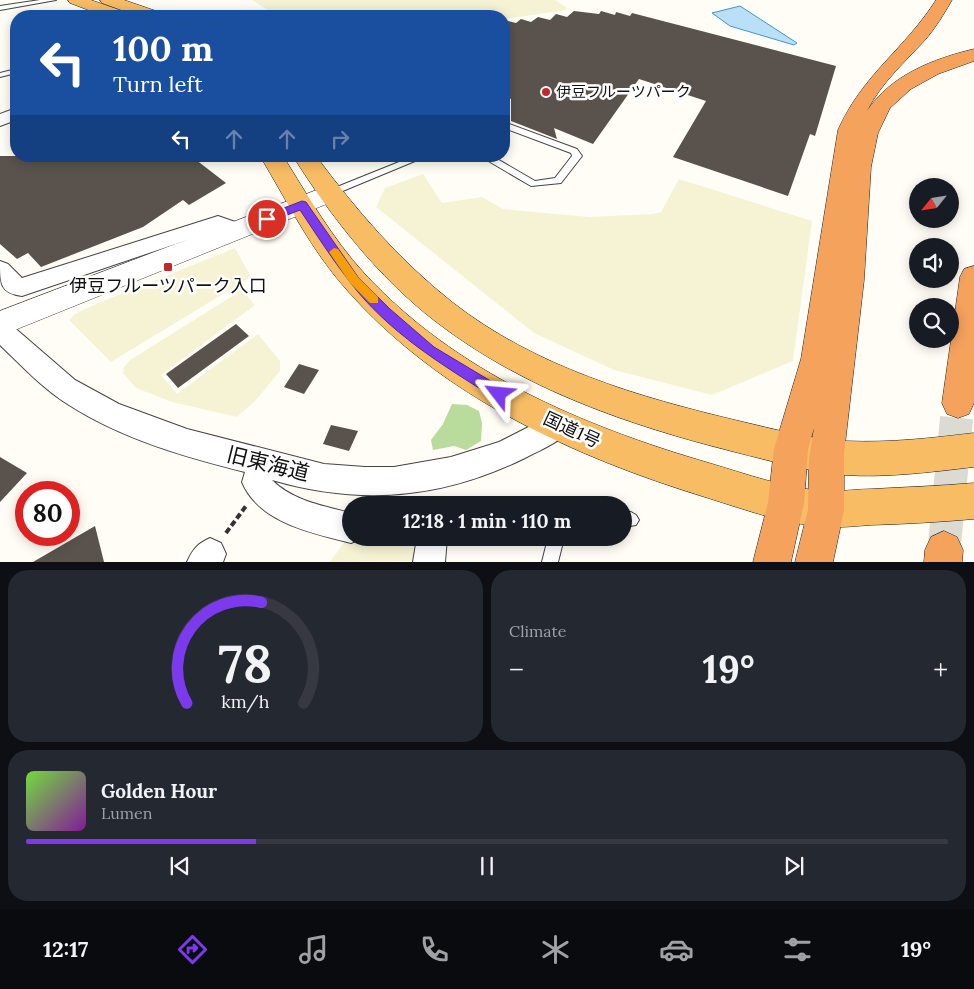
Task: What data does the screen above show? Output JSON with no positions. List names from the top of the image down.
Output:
{
  "streets": {
    "highway": ["国道1号"],
    "street": ["旧東海道"]
  },
  "crossings": [
    ["国道1号", "旧東海道"]
  ],
  "places": {
    "other": ["伊豆フルーツパーク"],
    "transit": ["伊豆フルーツパーク入口"]
  },
  "north": "bottom left",
  "page": {
    "turn": ["100 m", "Turn left"],
    "limit": "80",
    "trip": "12:18 · 1 min · 110 m",
    "tile": "Climate",
    "heat": ["−", "19°", "+"],
    "song": ["Golden Hour", "Lumen"],
    "tabs": ["12:17", "19°"],
    "gauge": ["78", "km/h"]
  }
}
